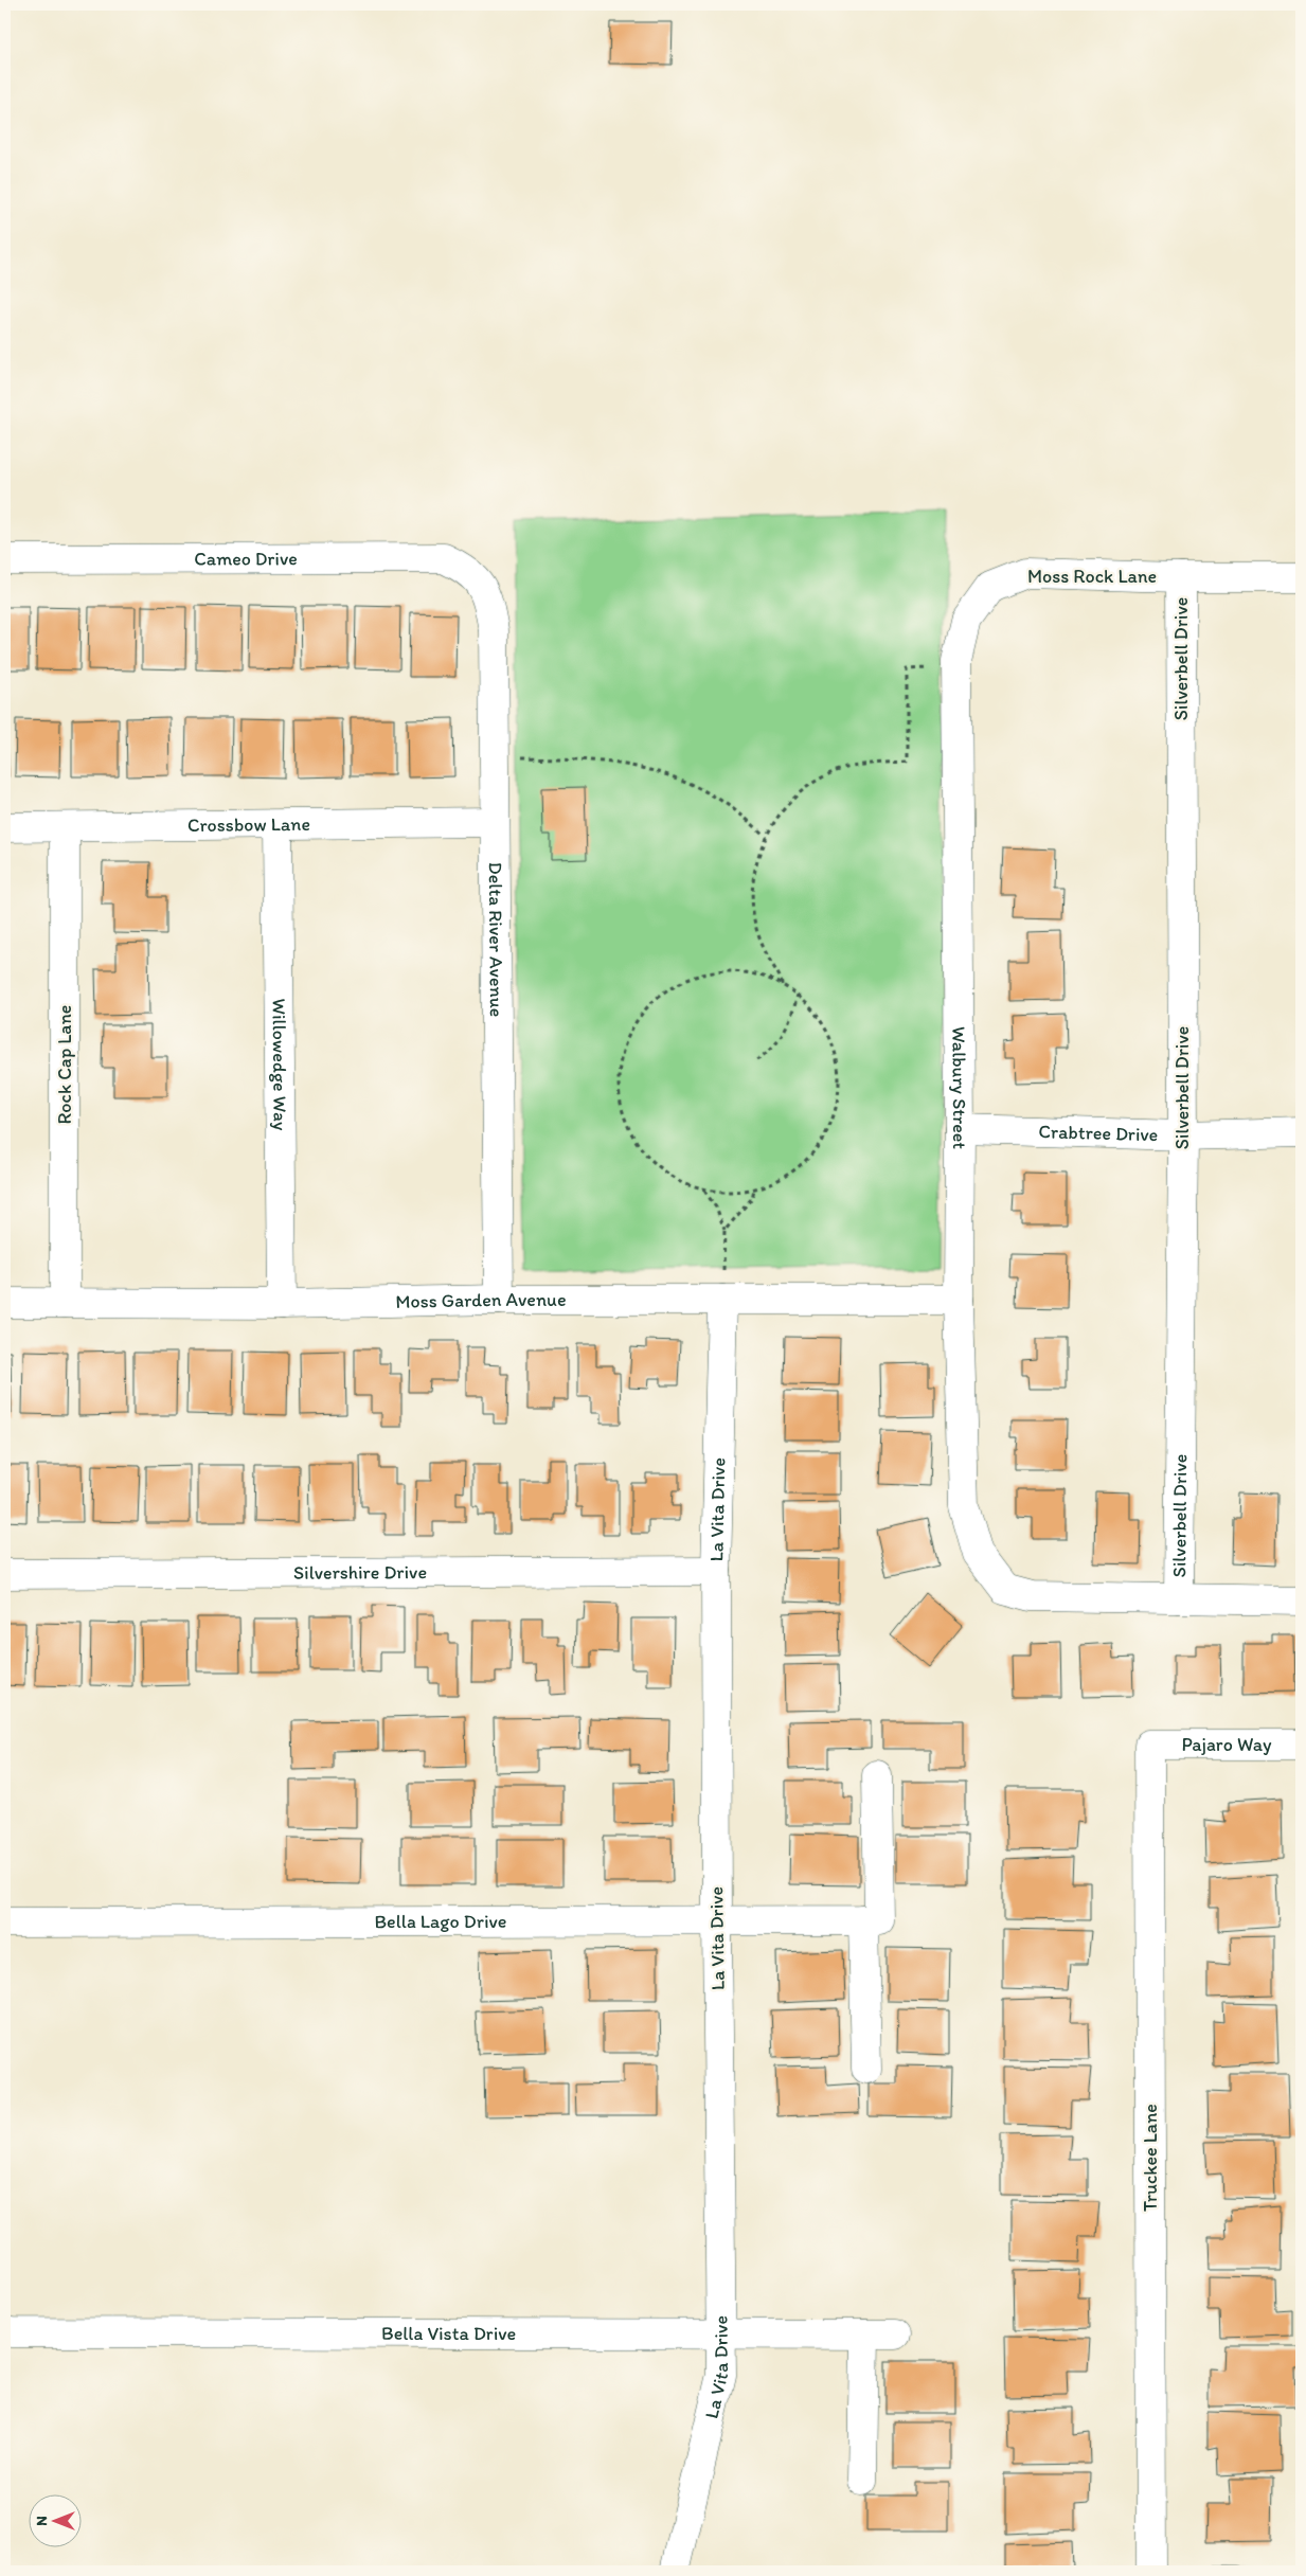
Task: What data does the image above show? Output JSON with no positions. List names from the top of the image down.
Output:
{
  "streets": {
    "street": [
      "Cameo Drive",
      "Moss Rock Lane",
      "Silverbell Drive",
      "Crossbow Lane",
      "Delta River Avenue",
      "Rock Cap Lane",
      "Willowedge Way",
      "Walbury Street",
      "Crabtree Drive",
      "Moss Garden Avenue",
      "La Vita Drive",
      "Silvershire Drive",
      "Pajaro Way",
      "Bella Lago Drive",
      "Truckee Lane",
      "Bella Vista Drive"
    ]
  },
  "crossings": [
    ["Cameo Drive", "Delta River Avenue"],
    ["Moss Rock Lane", "Silverbell Drive"],
    ["Moss Rock Lane", "Walbury Street"],
    ["Silverbell Drive", "Walbury Street"],
    ["Silverbell Drive", "Crabtree Drive"],
    ["Crossbow Lane", "Delta River Avenue"],
    ["Crossbow Lane", "Rock Cap Lane"],
    ["Crossbow Lane", "Willowedge Way"],
    ["Delta River Avenue", "Moss Garden Avenue"],
    ["Rock Cap Lane", "Moss Garden Avenue"],
    ["Willowedge Way", "Moss Garden Avenue"],
    ["Walbury Street", "Crabtree Drive"],
    ["Walbury Street", "Moss Garden Avenue"],
    ["Moss Garden Avenue", "La Vita Drive"],
    ["La Vita Drive", "Silvershire Drive"],
    ["La Vita Drive", "Bella Lago Drive"],
    ["La Vita Drive", "Bella Vista Drive"],
    ["Pajaro Way", "Truckee Lane"]
  ],
  "north": "left"
}
